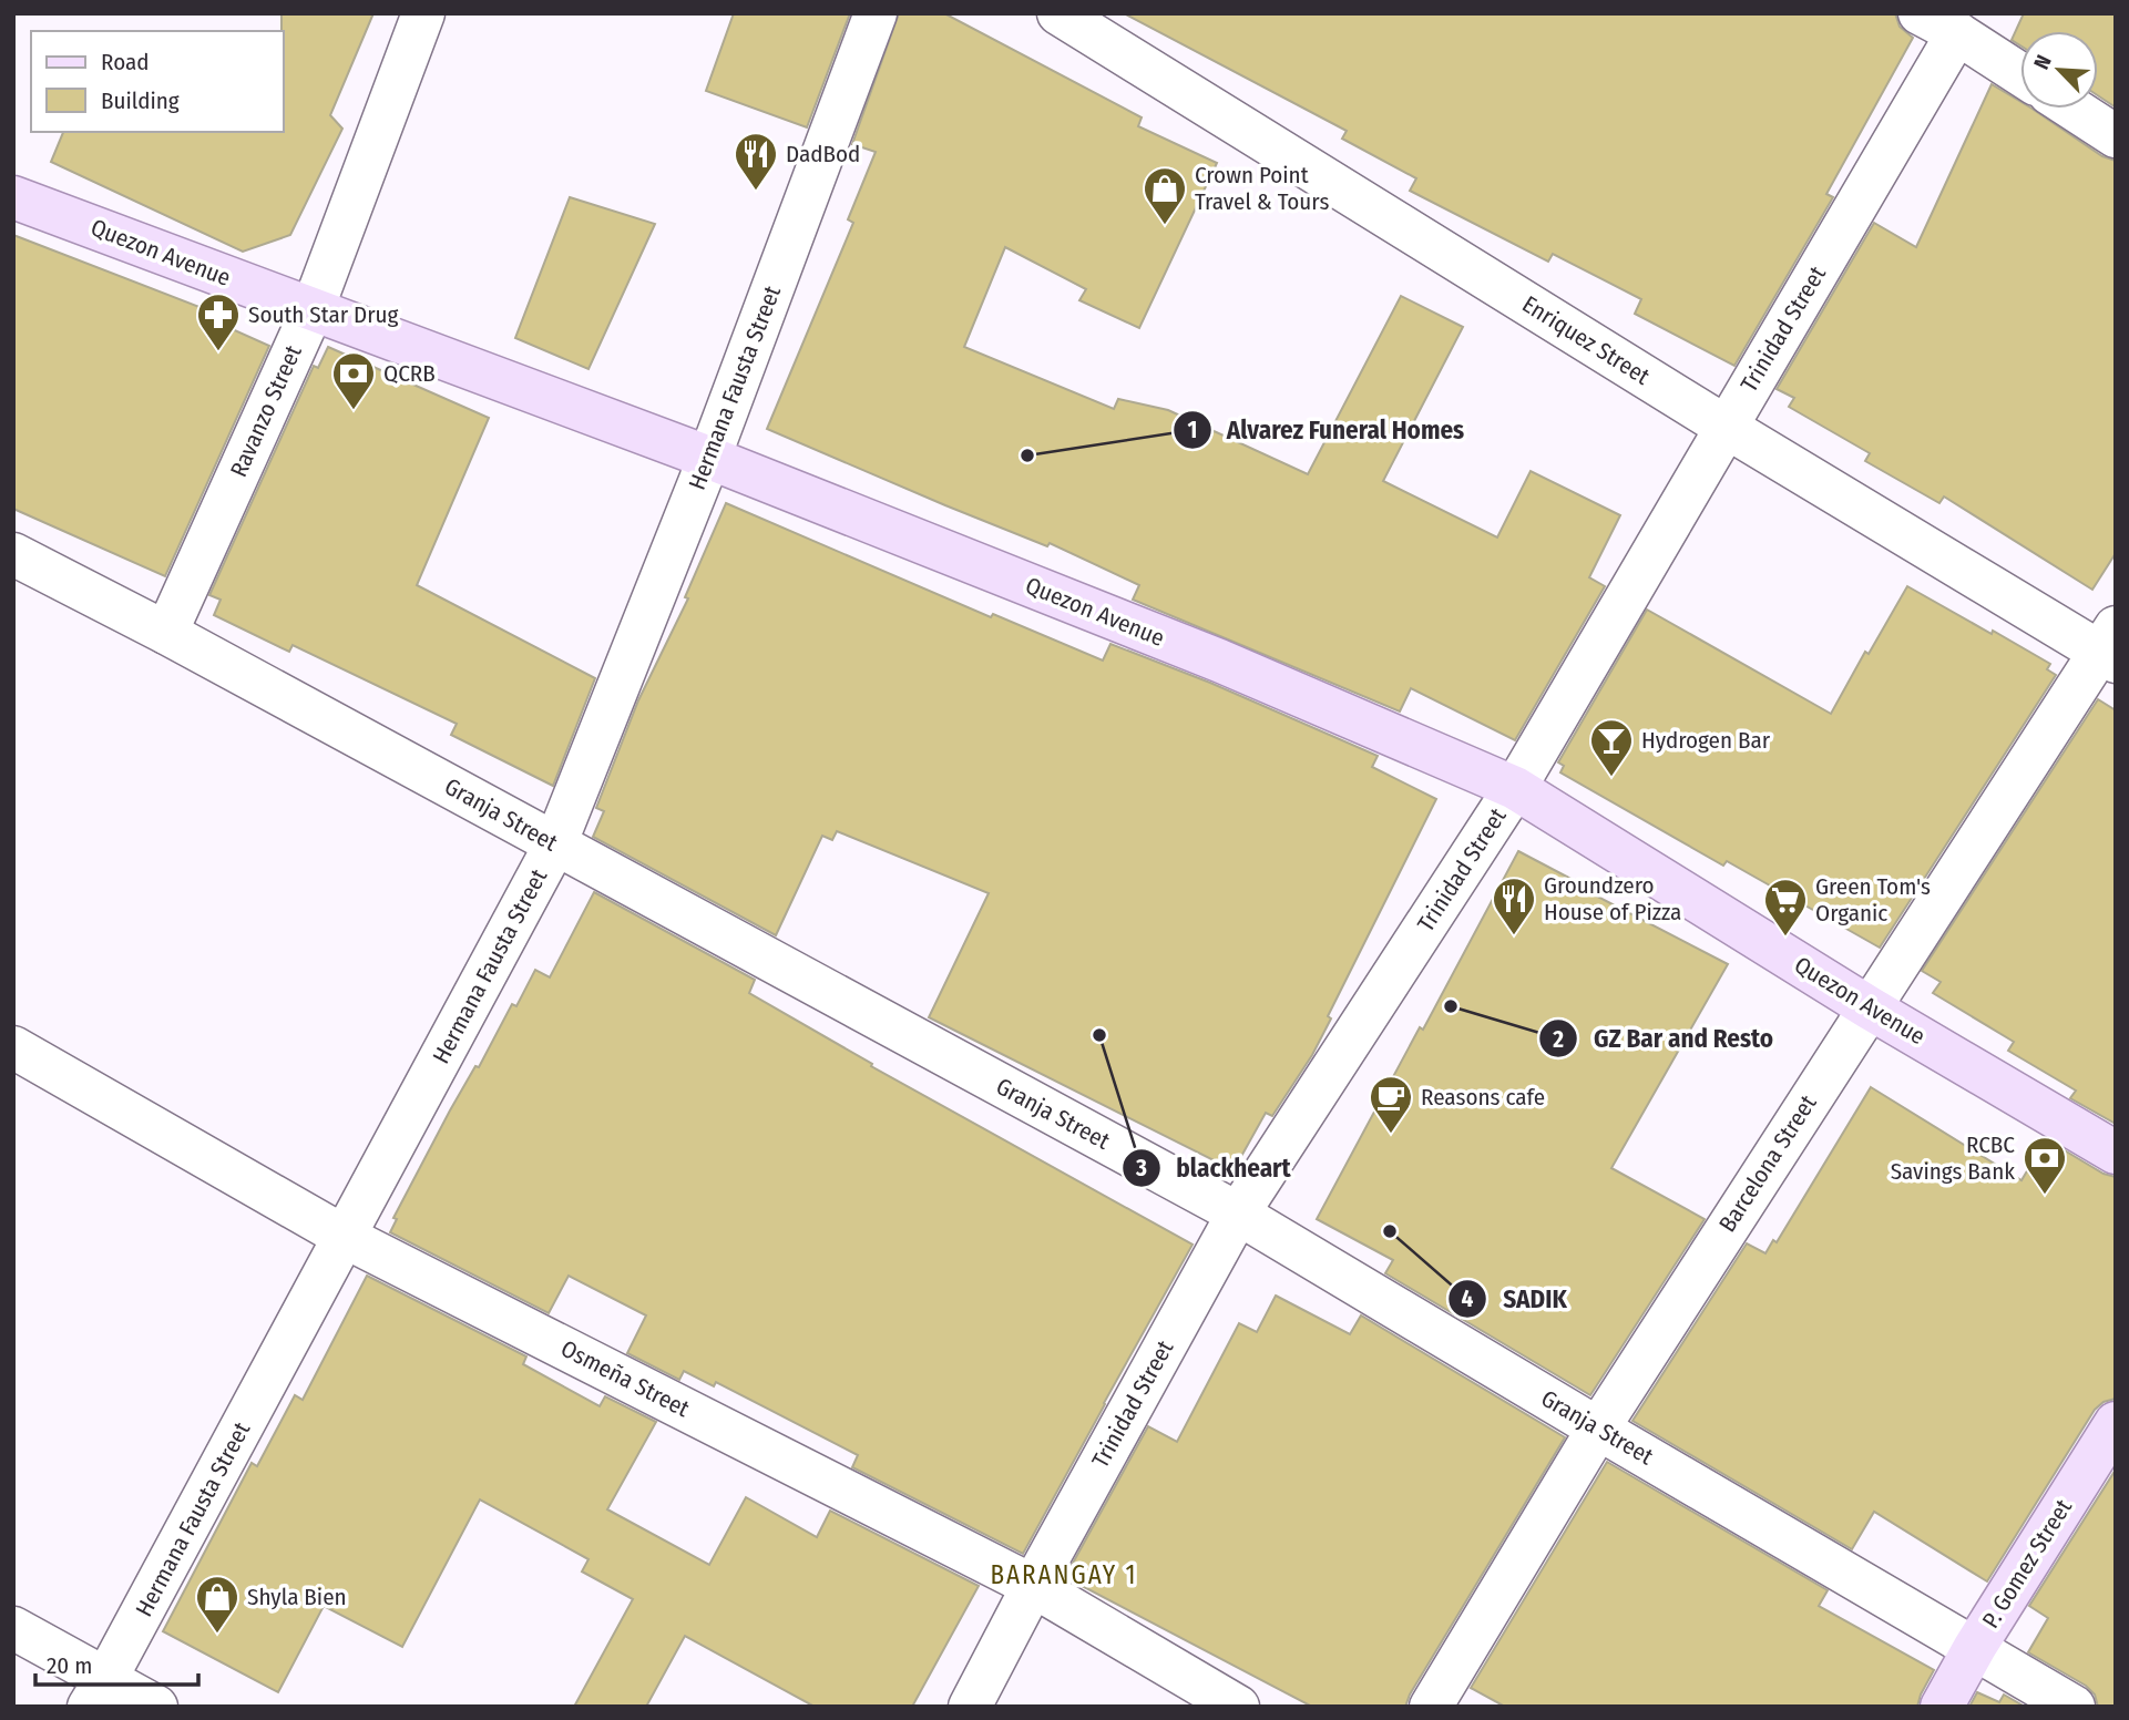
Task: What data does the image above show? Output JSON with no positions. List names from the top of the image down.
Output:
{
  "streets": {
    "main road": ["Quezon Avenue", "P. Gomez Street"],
    "street": [
      "Trinidad Street",
      "Enriquez Street",
      "Hermana Fausta Street",
      "Ravanzo Street",
      "Granja Street",
      "Barcelona Street",
      "Osmeña Street"
    ]
  },
  "crossings": [
    ["Quezon Avenue", "Trinidad Street"],
    ["Quezon Avenue", "Hermana Fausta Street"],
    ["Quezon Avenue", "Ravanzo Street"],
    ["Quezon Avenue", "Barcelona Street"],
    ["Trinidad Street", "Enriquez Street"],
    ["Trinidad Street", "Granja Street"],
    ["Trinidad Street", "Osmeña Street"],
    ["Enriquez Street", "Barcelona Street"],
    ["Hermana Fausta Street", "Granja Street"],
    ["Hermana Fausta Street", "Osmeña Street"],
    ["Ravanzo Street", "Granja Street"],
    ["Granja Street", "Barcelona Street"],
    ["Granja Street", "P. Gomez Street"]
  ],
  "districts": ["BARANGAY 1"],
  "places": {
    "restaurant": ["DadBod", "Groundzero House of Pizza"],
    "shop": ["Crown Point Travel & Tours", "Shyla Bien"],
    "pharmacy": ["South Star Drug"],
    "bank": ["QCRB", "RCBC Savings Bank"],
    "other": [
      "Alvarez Funeral Homes",
      "GZ Bar and Resto",
      "blackheart",
      "SADIK"
    ],
    "bar": ["Hydrogen Bar"],
    "supermarket": ["Green Tom's Organic"],
    "cafe": ["Reasons cafe"]
  },
  "legend": ["Road", "Building"],
  "scale_bar": "20 m",
  "north": "top left"
}
